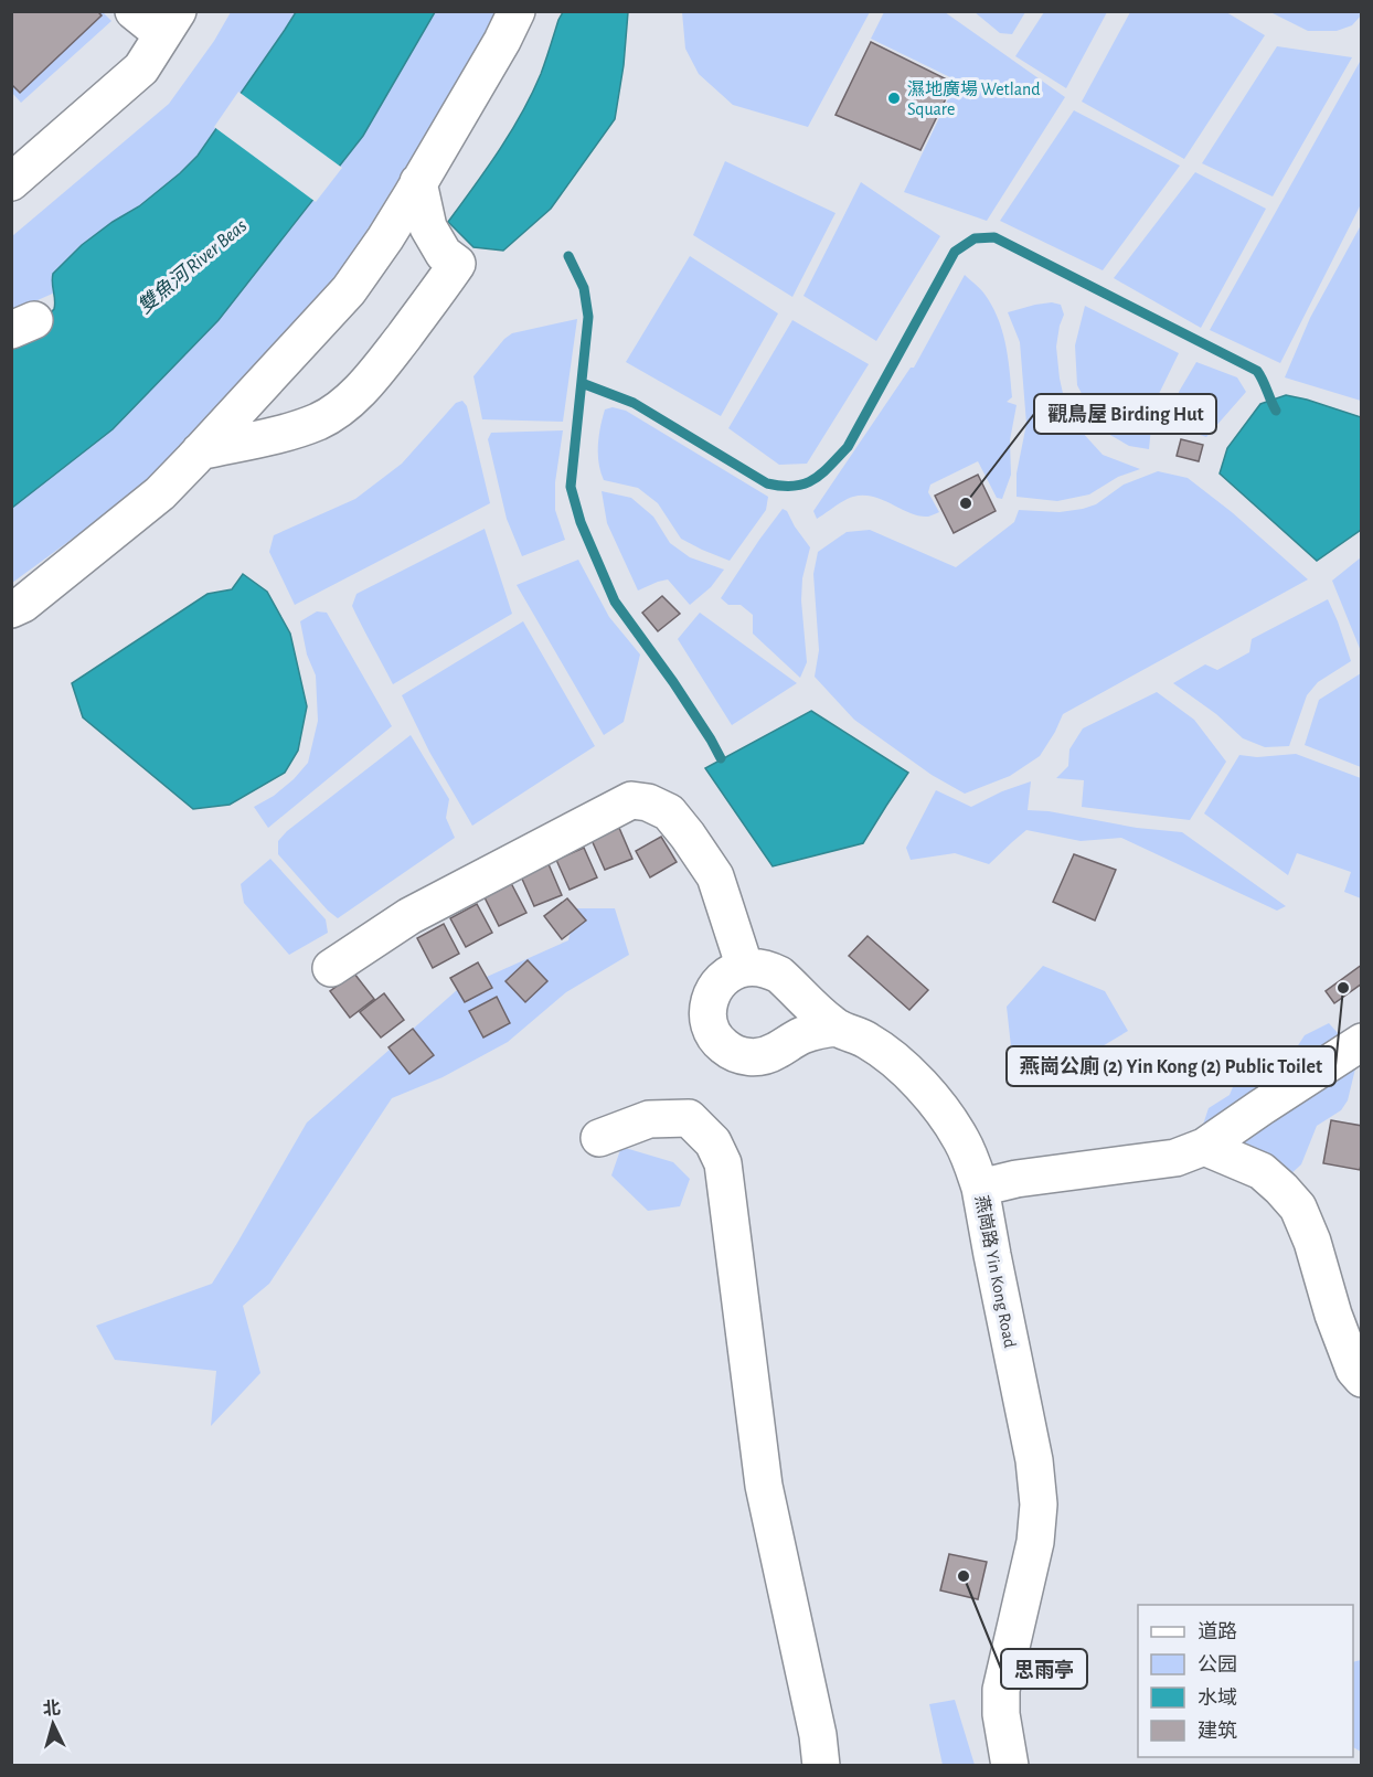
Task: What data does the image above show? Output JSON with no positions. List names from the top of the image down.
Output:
{
  "streets": {
    "street": ["燕崗路 Yin Kong Road"]
  },
  "water": ["雙魚河 River Beas"],
  "places": [
    "濕地廣場 Wetland Square",
    "觀鳥屋 Birding Hut",
    "燕崗公廁 (2) Yin Kong (2) Public Toilet",
    "思雨亭"
  ],
  "legend": [
    "道路",
    "公园",
    "水域",
    "建筑"
  ],
  "north": "top"
}
